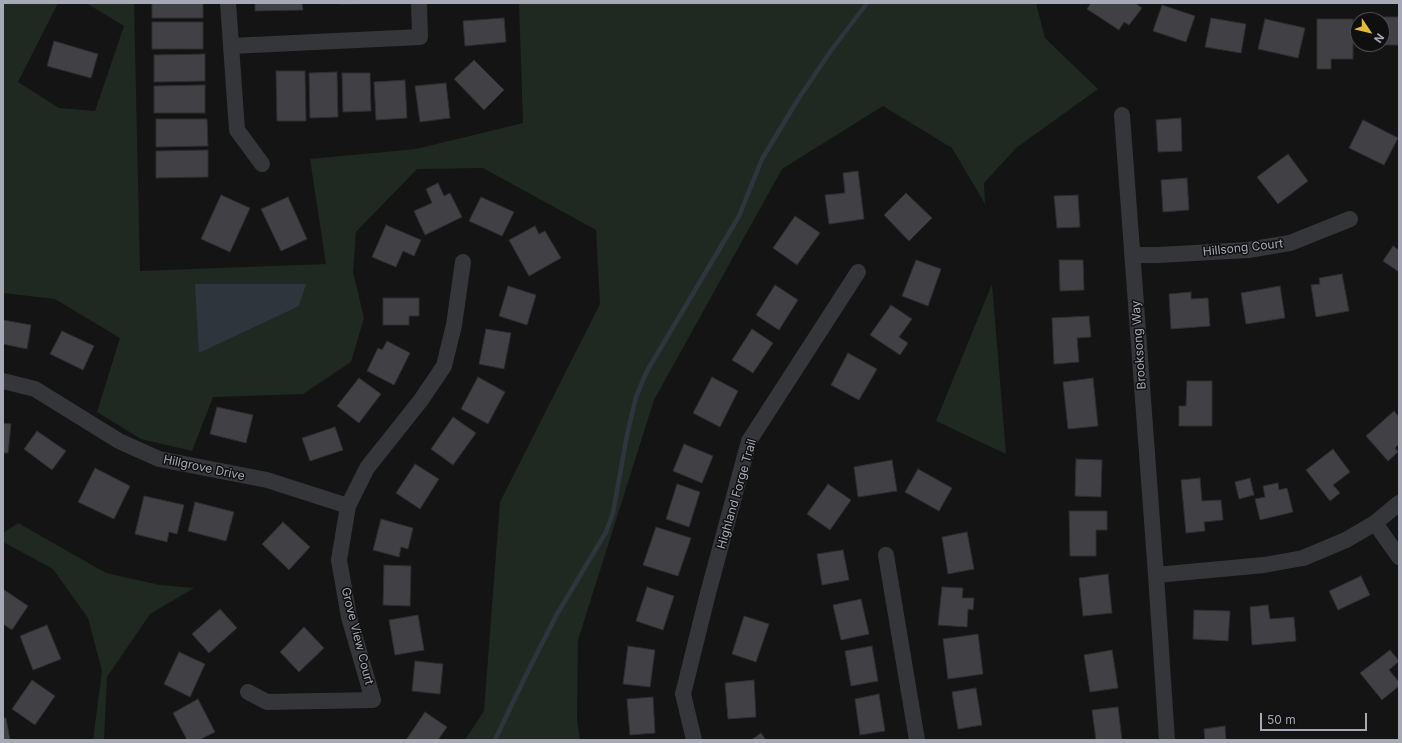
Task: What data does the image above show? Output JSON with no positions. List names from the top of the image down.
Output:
{
  "streets": {
    "street": [
      "Hillsong Court",
      "Brooksong Way",
      "Hillgrove Drive",
      "Highland Forge Trail",
      "Grove View Court"
    ]
  },
  "crossings": [
    ["Hillsong Court", "Brooksong Way"],
    ["Hillgrove Drive", "Grove View Court"]
  ],
  "scale_bar": "50 m",
  "north": "bottom right"
}
